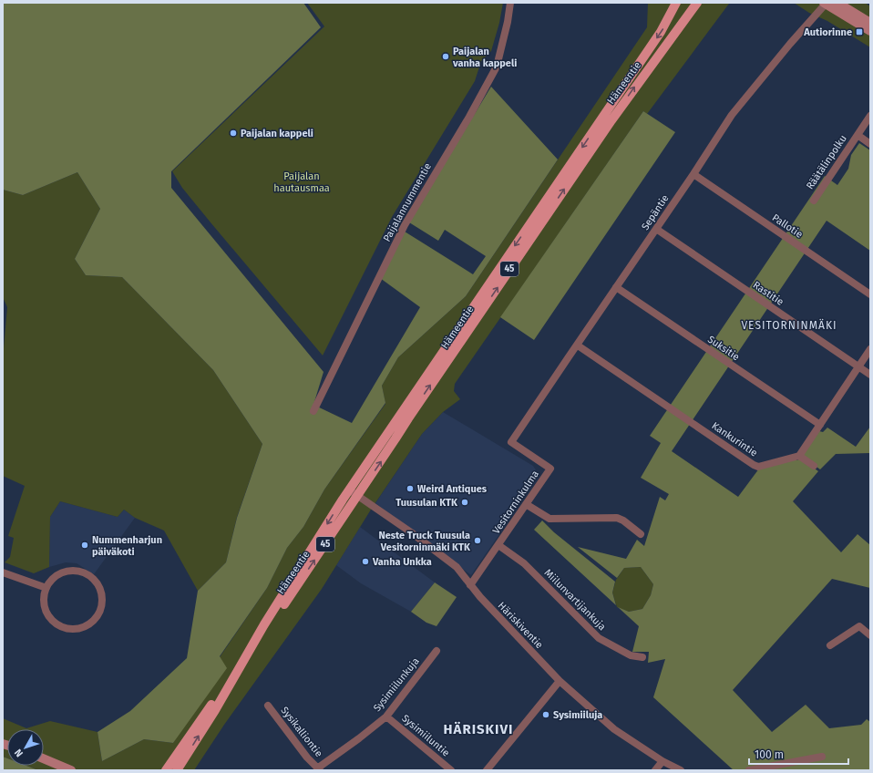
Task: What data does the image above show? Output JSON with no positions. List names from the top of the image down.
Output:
{
  "streets": {
    "main road": ["Hämeentie", "45"],
    "street": [
      "Räätälinpolku",
      "Paijalannummentie",
      "Sepäntie",
      "Pallotie",
      "Rastitie",
      "Suksitie",
      "Kankurintie",
      "Vesitorninkulma",
      "Miilunvartijankuja",
      "Häriskiventie",
      "Sysimiilunkuja",
      "Sysikalliontie",
      "Sysimiiluntie"
    ]
  },
  "crossings": [
    ["Hämeentie", "Häriskiventie"],
    ["Sepäntie", "Pallotie"],
    ["Sepäntie", "Rastitie"],
    ["Sepäntie", "Suksitie"],
    ["Sepäntie", "Kankurintie"],
    ["Sepäntie", "Vesitorninkulma"],
    ["Vesitorninkulma", "Miilunvartijankuja"],
    ["Vesitorninkulma", "Häriskiventie"],
    ["Sysimiilunkuja", "Sysikalliontie"],
    ["Sysimiilunkuja", "Sysimiiluntie"]
  ],
  "districts": ["VESITORNINMÄKI", "HÄRISKIVI"],
  "parks": ["Paijalan hautausmaa"],
  "places": {
    "transit": ["Autiorinne"],
    "other": [
      "Paijalan vanha kappeli",
      "Paijalan kappeli",
      "Weird Antiques",
      "Tuusulan KTK",
      "Neste Truck Tuusula Vesitorninmäki KTK",
      "Nummenharjun päiväkoti",
      "Vanha Unkka",
      "Sysimiiluja"
    ]
  },
  "scale_bar": "100 m",
  "north": "bottom left"
}
